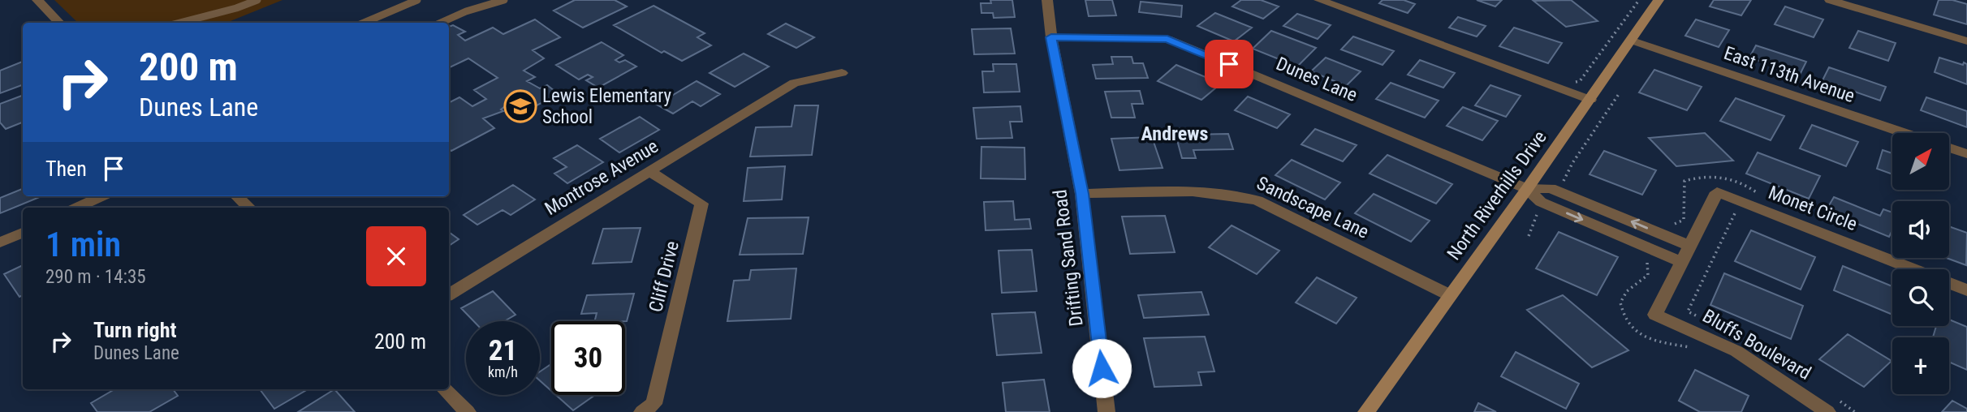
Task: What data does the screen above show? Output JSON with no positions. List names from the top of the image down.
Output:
{
  "streets": {
    "street": [
      "East 113th Avenue",
      "Dunes Lane",
      "Montrose Avenue",
      "North Riverhills Drive",
      "Sandscape Lane",
      "Monet Circle",
      "Drifting Sand Road",
      "Cliff Drive",
      "Bluffs Boulevard"
    ]
  },
  "crossings": [
    ["East 113th Avenue", "North Riverhills Drive"],
    ["Dunes Lane", "North Riverhills Drive"],
    ["Dunes Lane", "Monet Circle"],
    ["Dunes Lane", "Drifting Sand Road"],
    ["Dunes Lane", "Bluffs Boulevard"],
    ["Montrose Avenue", "Cliff Drive"],
    ["North Riverhills Drive", "Sandscape Lane"],
    ["Sandscape Lane", "Drifting Sand Road"],
    ["Monet Circle", "Bluffs Boulevard"]
  ],
  "districts": ["Andrews"],
  "places": {
    "school or university": ["Lewis Elementary School"]
  },
  "north": "top right",
  "page": {
    "turn": ["200 m", "Dunes Lane"],
    "map_buttons": "+",
    "then": "Then",
    "heading": ["1 min", "290 m · 14:35"],
    "list": [
      {
        "name": "Turn right",
        "note": "Dunes Lane",
        "value": "200 m"
      }
    ],
    "speed": "21 km/h",
    "limit": "30"
  }
}
